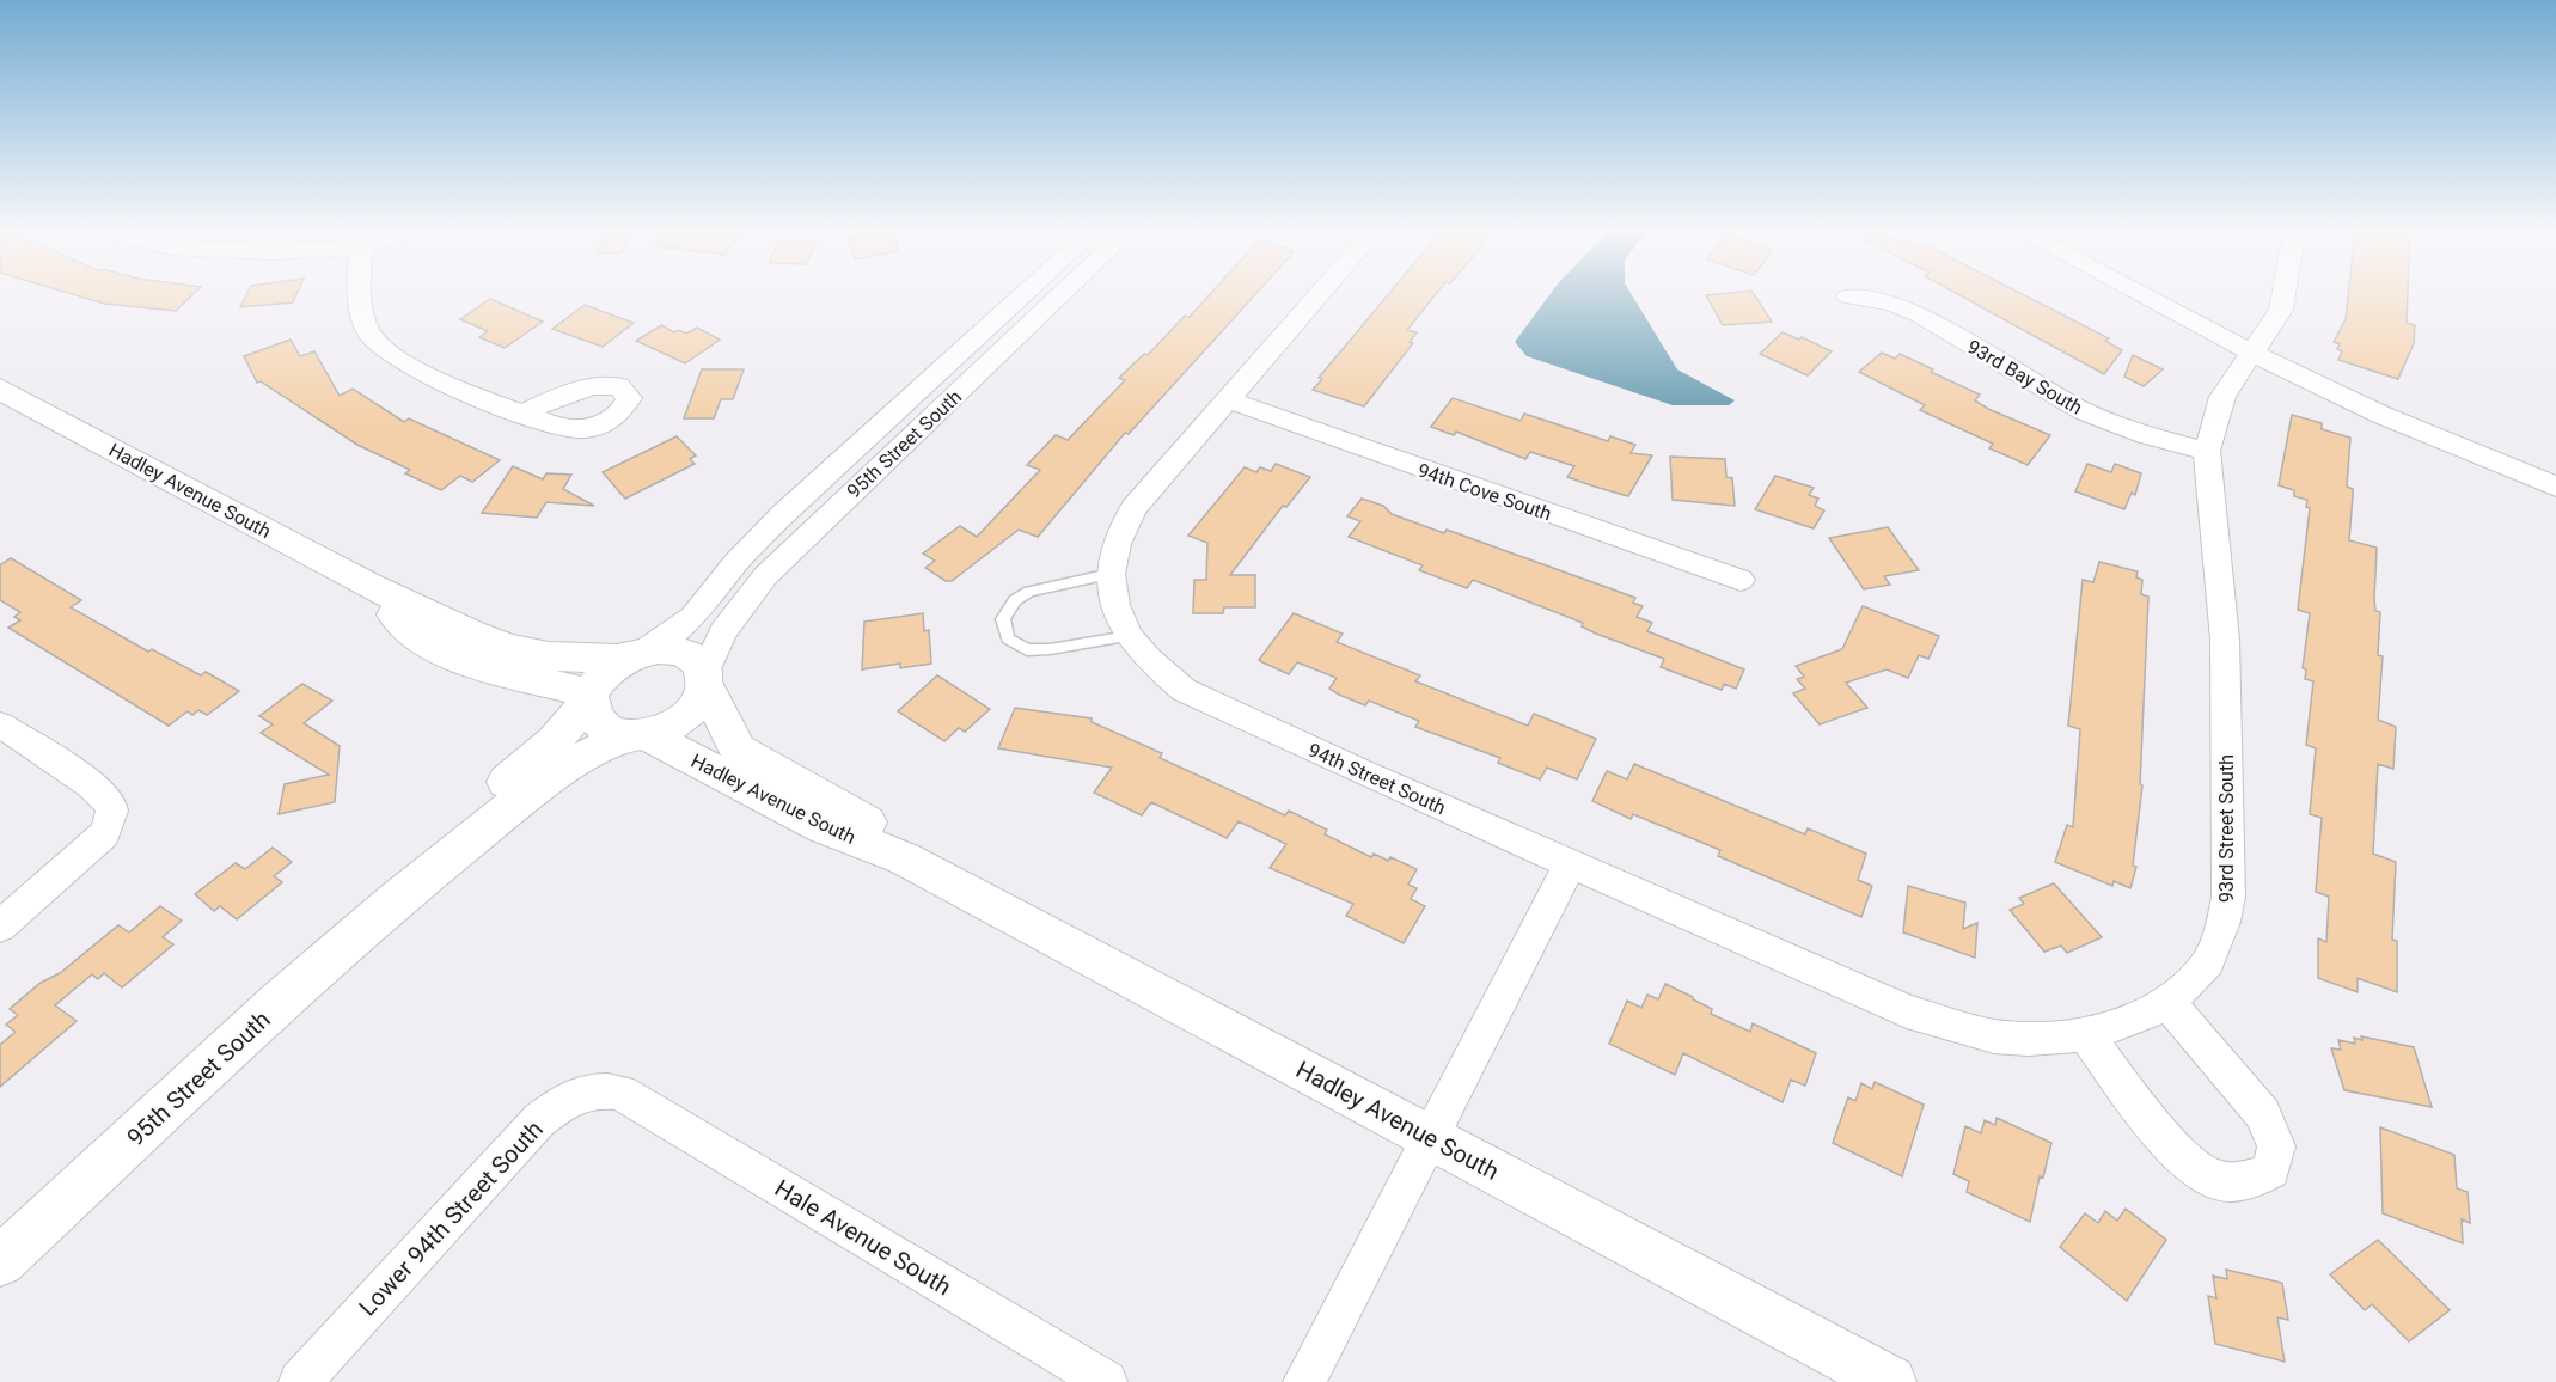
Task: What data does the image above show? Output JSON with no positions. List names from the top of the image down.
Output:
{
  "streets": {
    "street": [
      "93rd Bay South",
      "95th Street South",
      "Hadley Avenue South",
      "94th Cove South",
      "94th Street South",
      "93rd Street South",
      "Lower 94th Street South",
      "Hale Avenue South"
    ]
  },
  "crossings": [
    ["93rd Bay South", "93rd Street South"],
    ["95th Street South", "Hadley Avenue South"],
    ["94th Cove South", "94th Street South"],
    ["94th Street South", "93rd Street South"],
    ["Lower 94th Street South", "Hale Avenue South"]
  ]
}
